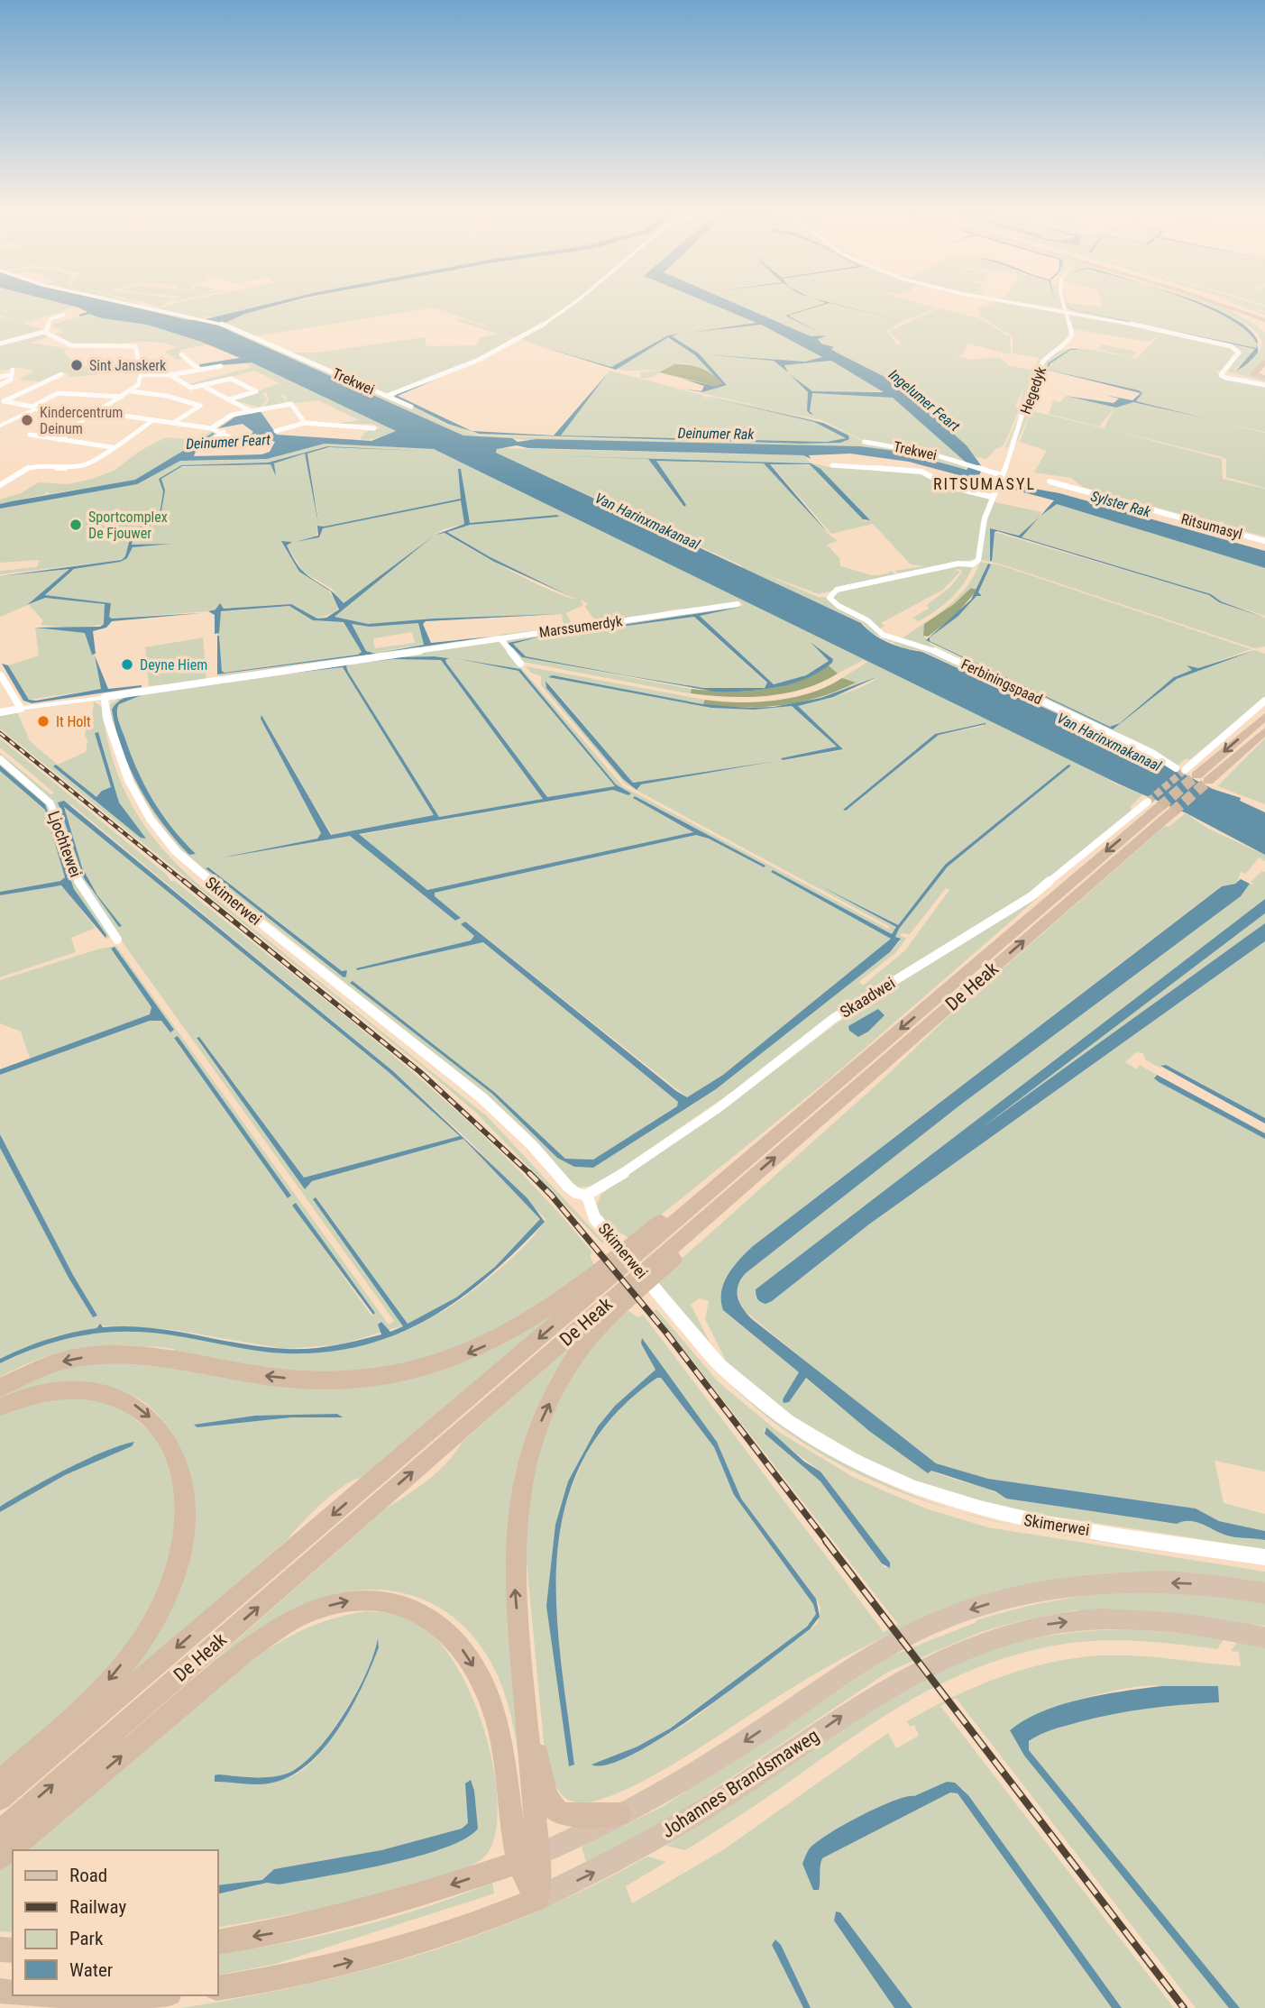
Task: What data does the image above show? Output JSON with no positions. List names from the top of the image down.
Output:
{
  "streets": {
    "highway": ["De Heak", "Johannes Brandsmaweg"],
    "street": [
      "Trekwei",
      "Hegedyk",
      "Ritsumasyl",
      "Marssumerdyk",
      "Ferbiningspaad",
      "Ljochtewei",
      "Skimerwei",
      "Skaadwei"
    ]
  },
  "crossings": [
    ["Trekwei", "Hegedyk"],
    ["Marssumerdyk", "Skimerwei"],
    ["Skimerwei", "Skaadwei"],
    ["De Heak", "Skaadwei"]
  ],
  "districts": ["RITSUMASYL"],
  "water": [
    "Ingelumer Feart",
    "Deinumer Rak",
    "Deinumer Feart",
    "Sylster Rak",
    "Van Harinxmakanaal"
  ],
  "places": [
    "Sint Janskerk",
    "Kindercentrum Deinum",
    "Sportcomplex De Fjouwer",
    "Deyne Hiem",
    "It Holt"
  ],
  "legend": [
    "Road",
    "Railway",
    "Park",
    "Water"
  ]
}
